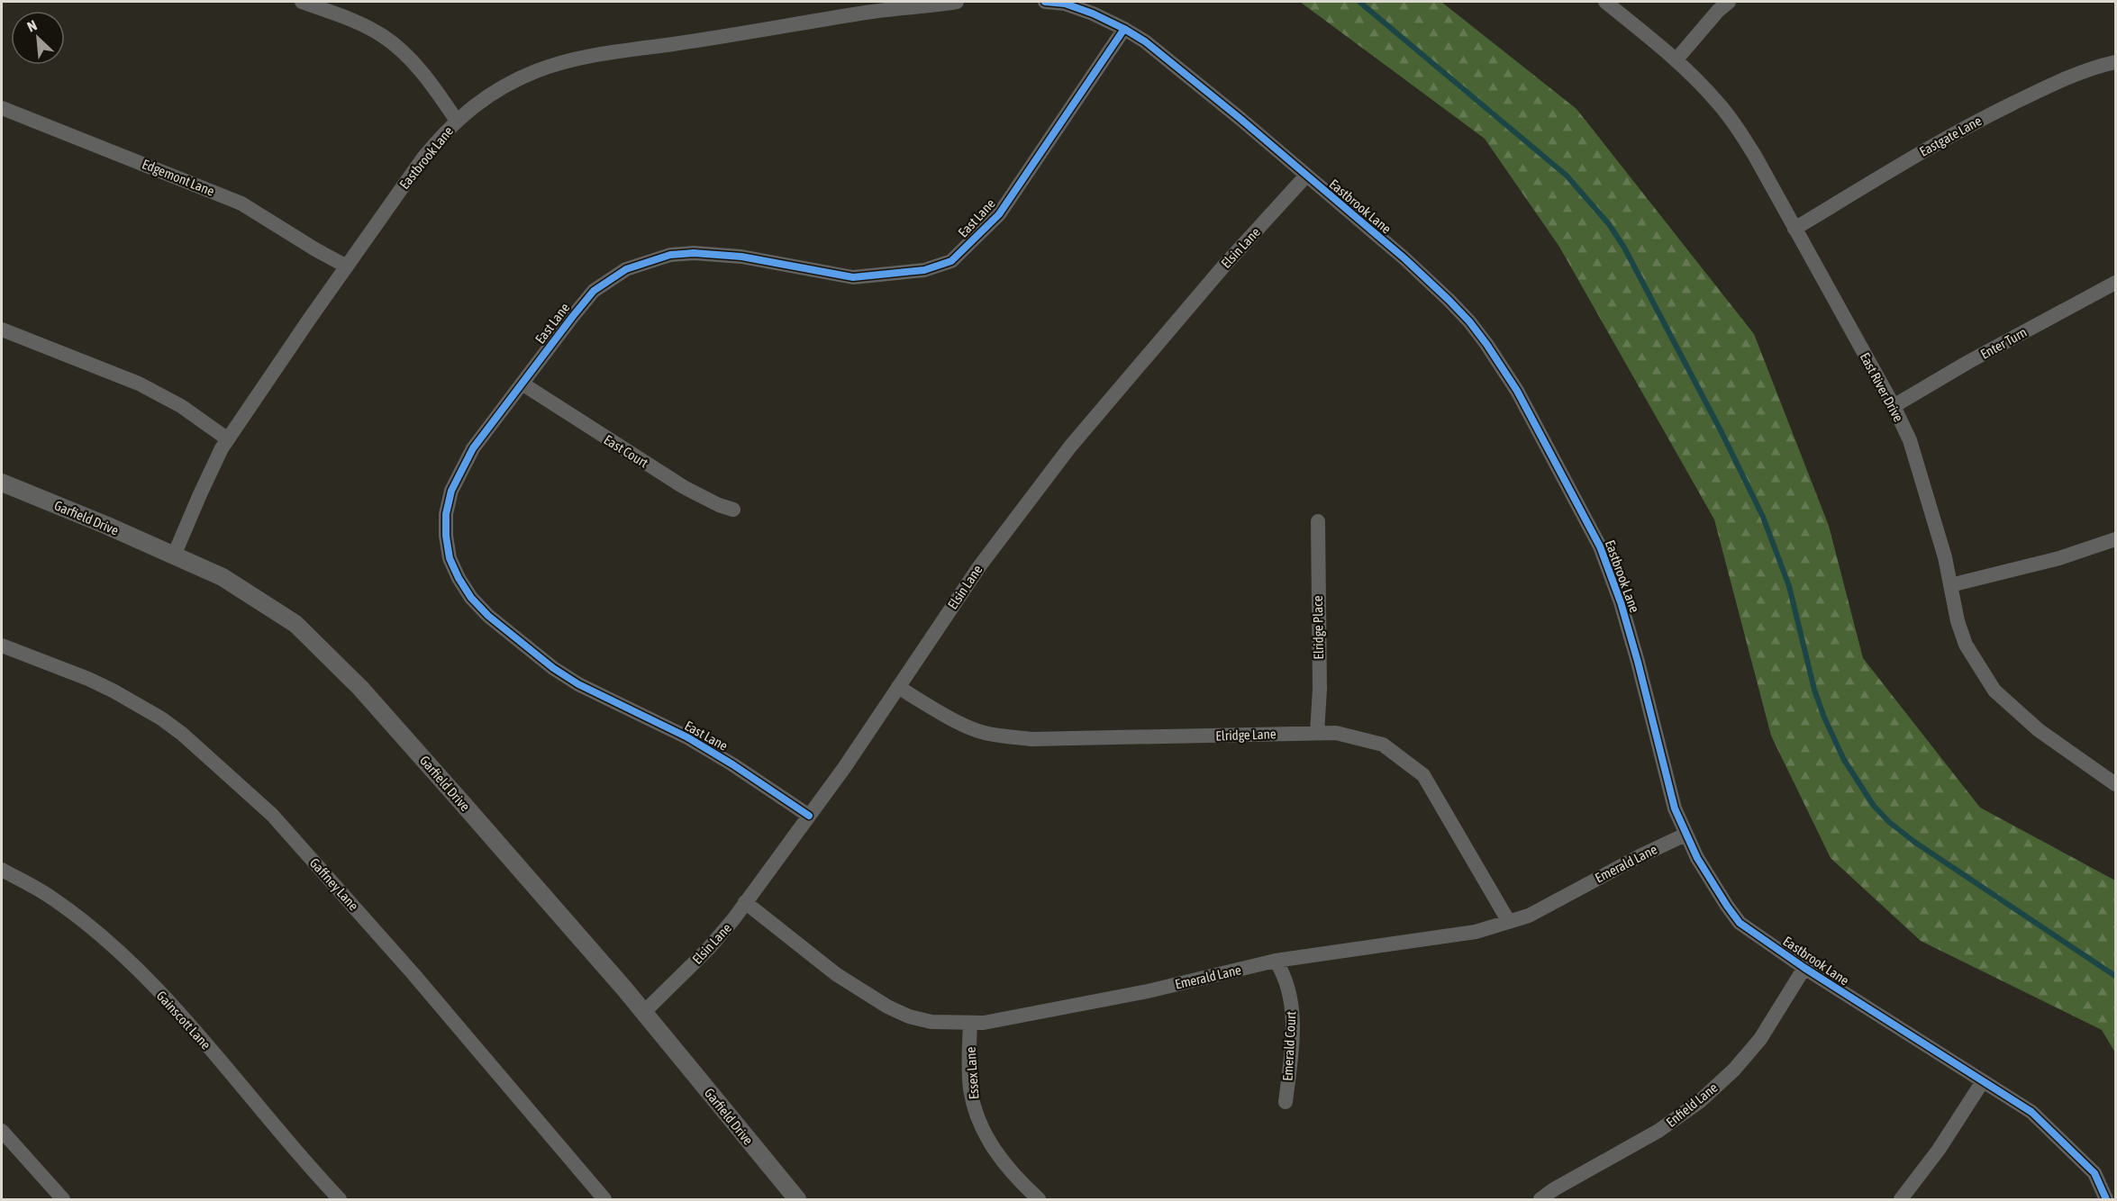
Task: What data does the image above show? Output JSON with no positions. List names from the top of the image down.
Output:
{
  "streets": {
    "street": [
      "Eastgate Lane",
      "Eastbrook Lane",
      "Edgemont Lane",
      "East Lane",
      "Elsin Lane",
      "Enter Turn",
      "East River Drive",
      "East Court",
      "Garfield Drive",
      "Elridge Place",
      "Elridge Lane",
      "Emerald Lane",
      "Gaffney Lane",
      "Gainscott Lane",
      "Emerald Court",
      "Essex Lane",
      "Enfield Lane"
    ]
  },
  "crossings": [
    ["Eastgate Lane", "East River Drive"],
    ["Eastbrook Lane", "Edgemont Lane"],
    ["Eastbrook Lane", "East Lane"],
    ["Eastbrook Lane", "Elsin Lane"],
    ["Eastbrook Lane", "Garfield Drive"],
    ["Eastbrook Lane", "Emerald Lane"],
    ["Eastbrook Lane", "Enfield Lane"],
    ["East Lane", "Elsin Lane"],
    ["East Lane", "East Court"],
    ["Elsin Lane", "Garfield Drive"],
    ["Elsin Lane", "Elridge Lane"],
    ["Elsin Lane", "Emerald Lane"],
    ["Enter Turn", "East River Drive"],
    ["Elridge Place", "Elridge Lane"],
    ["Elridge Lane", "Emerald Lane"],
    ["Emerald Lane", "Emerald Court"],
    ["Emerald Lane", "Essex Lane"]
  ],
  "north": "top left"
}
